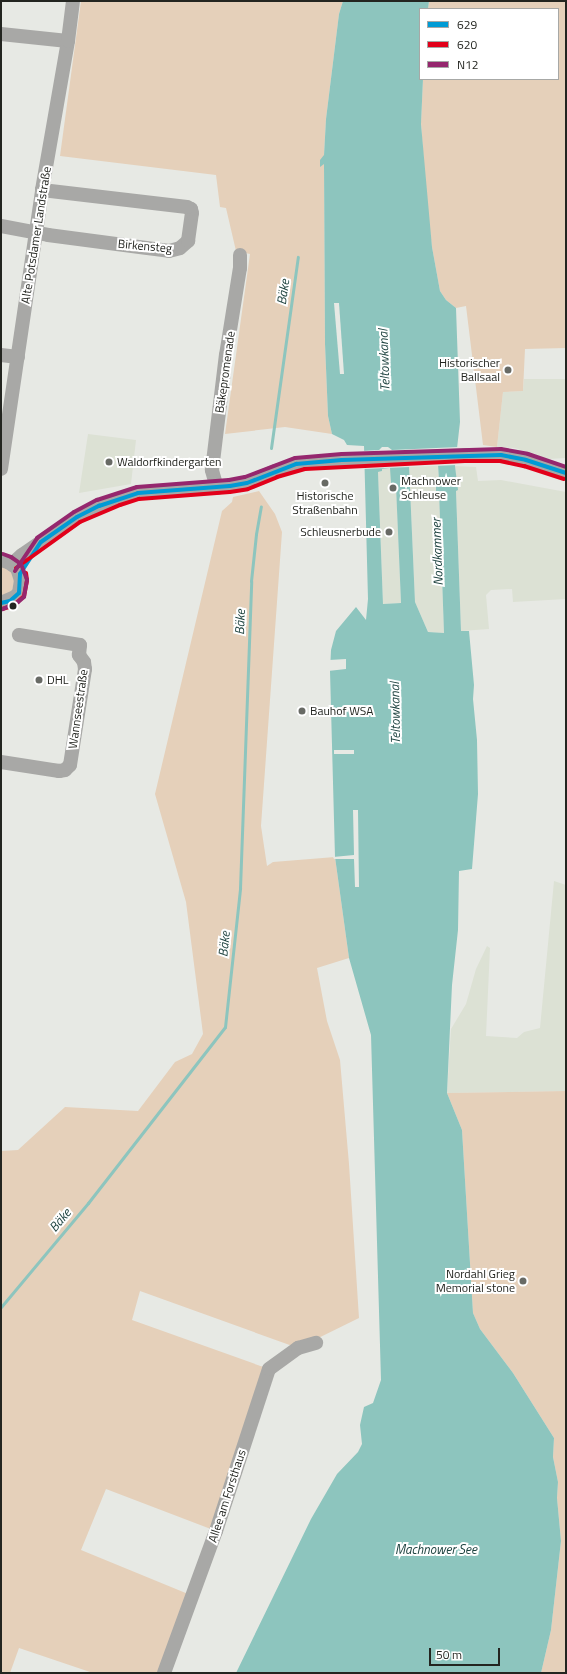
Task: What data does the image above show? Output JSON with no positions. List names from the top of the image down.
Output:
{
  "streets": {
    "street": [
      "Alte Potsdamer Landstraße",
      "Birkensteg",
      "Bäkepromenade",
      "Wannseestraße",
      "Allee am Forsthaus"
    ]
  },
  "crossings": [
    ["Alte Potsdamer Landstraße", "Birkensteg"]
  ],
  "water": [
    "Bäke",
    "Teltowkanal",
    "Nordkammer",
    "Machnower See"
  ],
  "places": [
    "Historischer Ballsaal",
    "Waldorfkindergarten",
    "Historische Straßenbahn",
    "Machnower Schleuse",
    "Schleusnerbude",
    "DHL",
    "Bauhof WSA",
    "Nordahl Grieg Memorial stone"
  ],
  "lines": ["transit line N12", "transit line 629", "transit line 620"],
  "legend": ["629", "620", "N12"],
  "scale_bar": "50 m"
}
